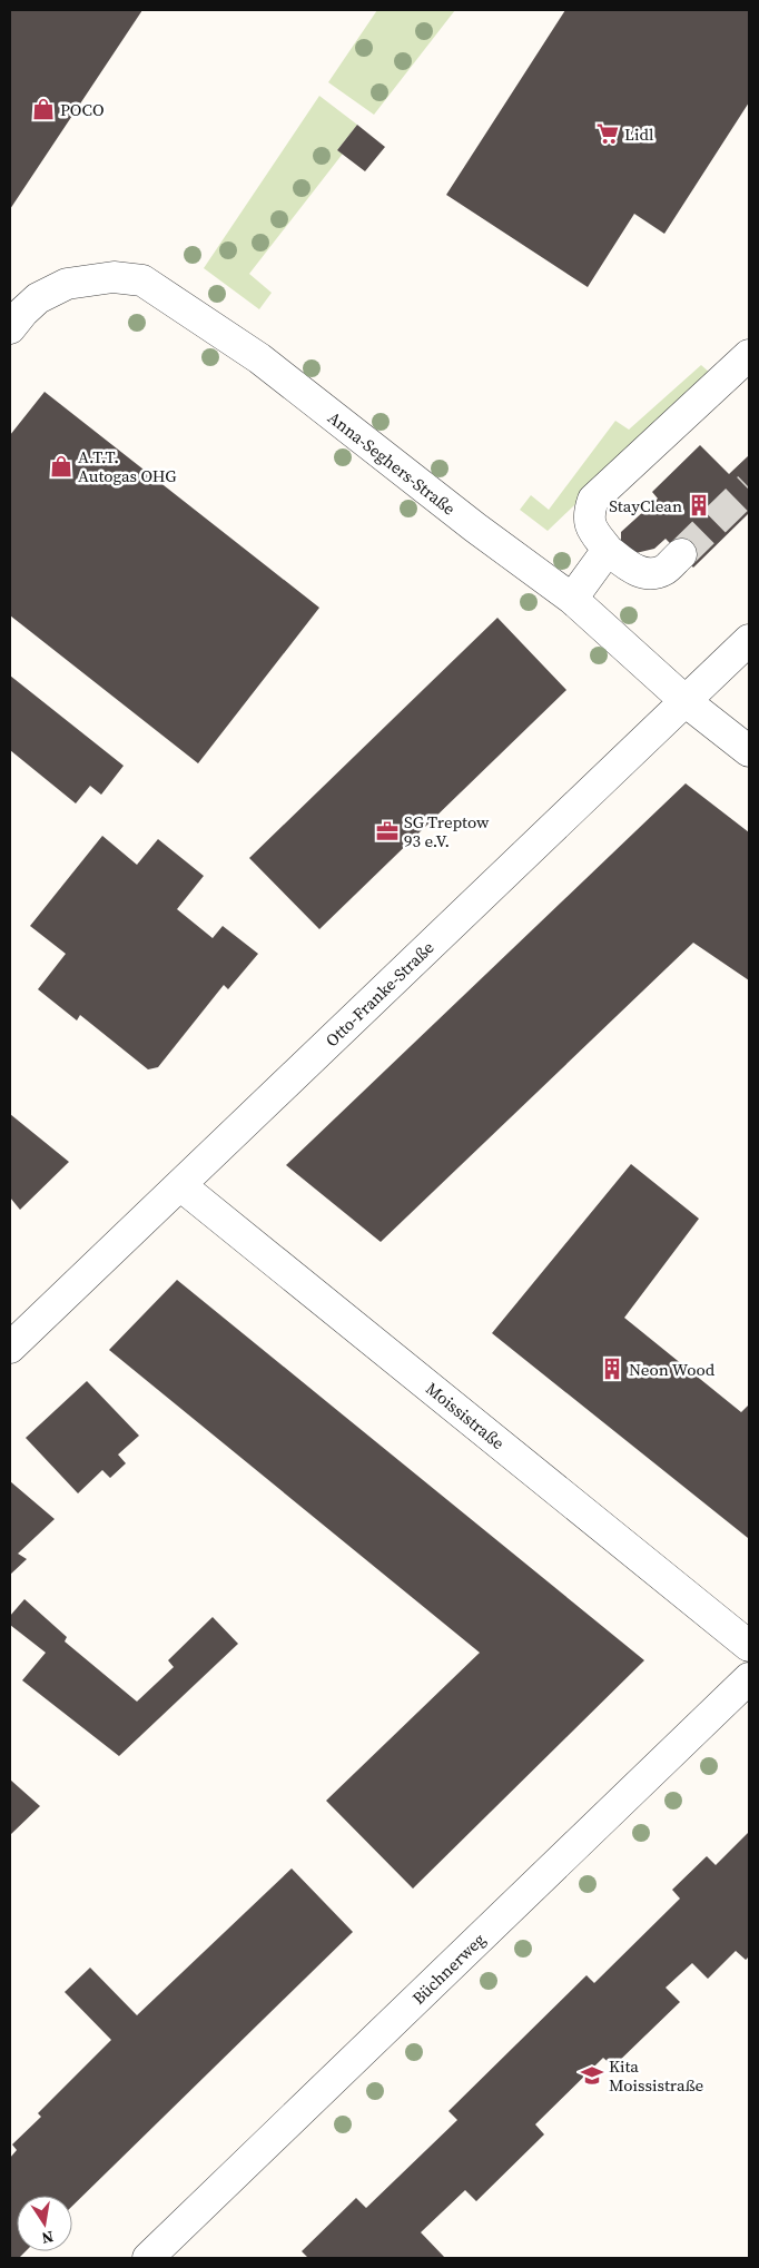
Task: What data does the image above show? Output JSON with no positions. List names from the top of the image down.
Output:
{
  "streets": {
    "street": [
      "Anna-Seghers-Straße",
      "Otto-Franke-Straße",
      "Moissistraße",
      "Büchnerweg"
    ]
  },
  "crossings": [
    ["Anna-Seghers-Straße", "Otto-Franke-Straße"],
    ["Otto-Franke-Straße", "Moissistraße"]
  ],
  "places": {
    "shop": ["POCO", "A.T.T. Autogas OHG"],
    "supermarket": ["Lidl"],
    "building": ["StayClean", "Neon Wood"],
    "office": ["SG Treptow 93 e.V."],
    "school or university": ["Kita Moissistraße"]
  },
  "north": "bottom"
}
